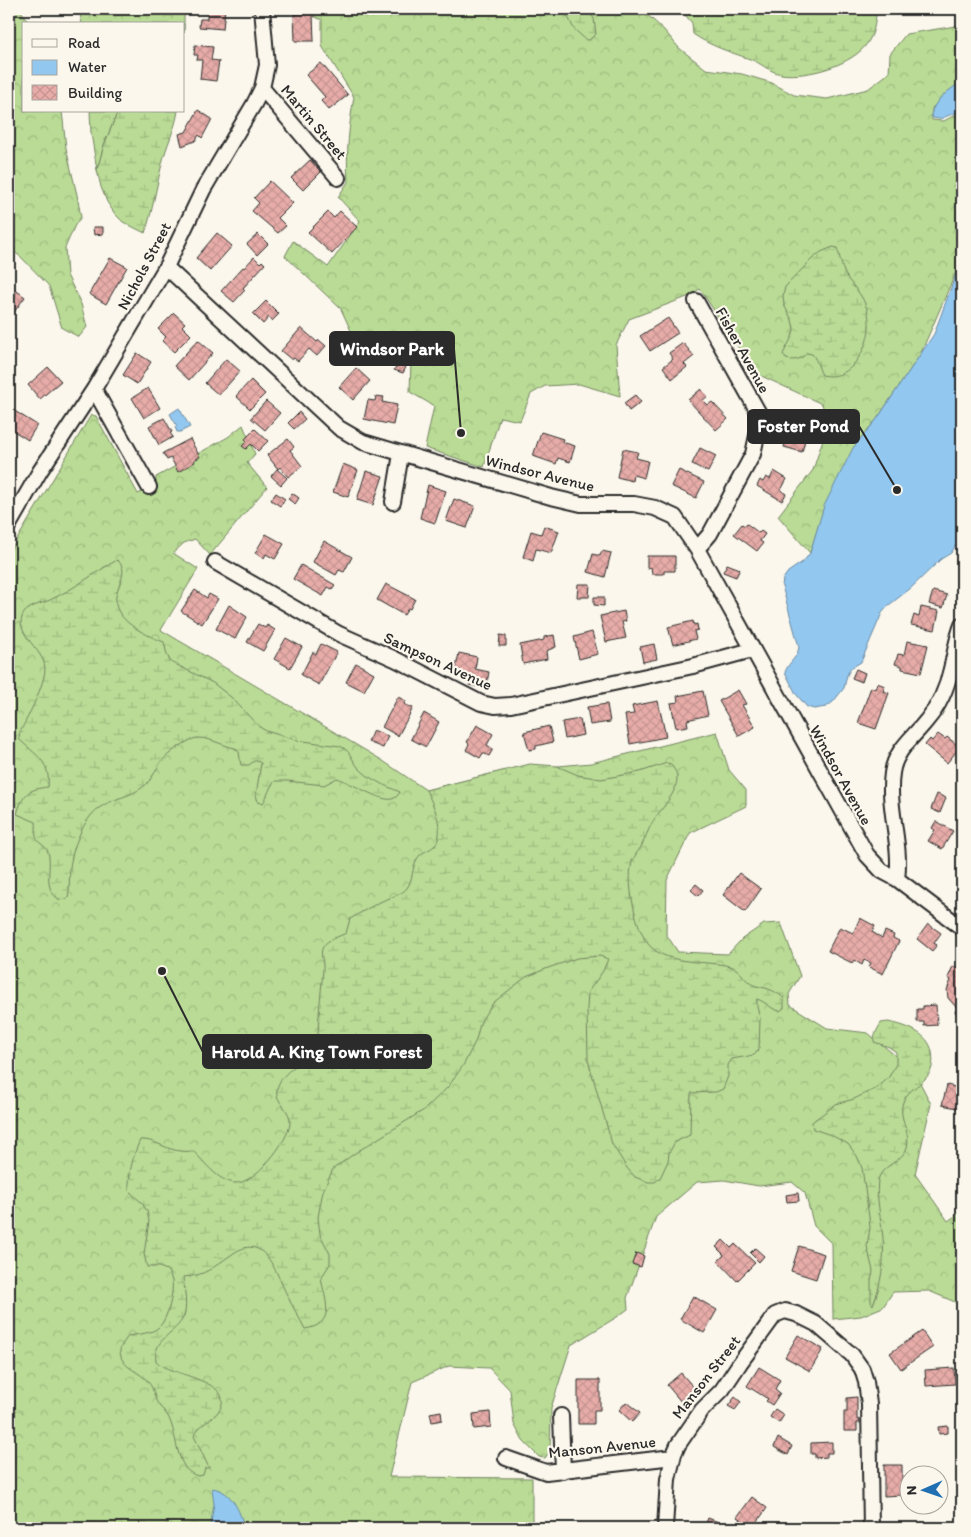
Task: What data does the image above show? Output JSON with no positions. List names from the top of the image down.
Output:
{
  "streets": {
    "street": [
      "Martin Street",
      "Nichols Street",
      "Fisher Avenue",
      "Windsor Avenue",
      "Sampson Avenue",
      "Manson Street",
      "Manson Avenue"
    ]
  },
  "crossings": [
    ["Martin Street", "Nichols Street"],
    ["Nichols Street", "Windsor Avenue"],
    ["Fisher Avenue", "Windsor Avenue"],
    ["Windsor Avenue", "Sampson Avenue"],
    ["Manson Street", "Manson Avenue"]
  ],
  "places": ["Windsor Park", "Foster Pond", "Harold A. King Town Forest"],
  "legend": ["Road", "Water", "Building"],
  "north": "left"
}
